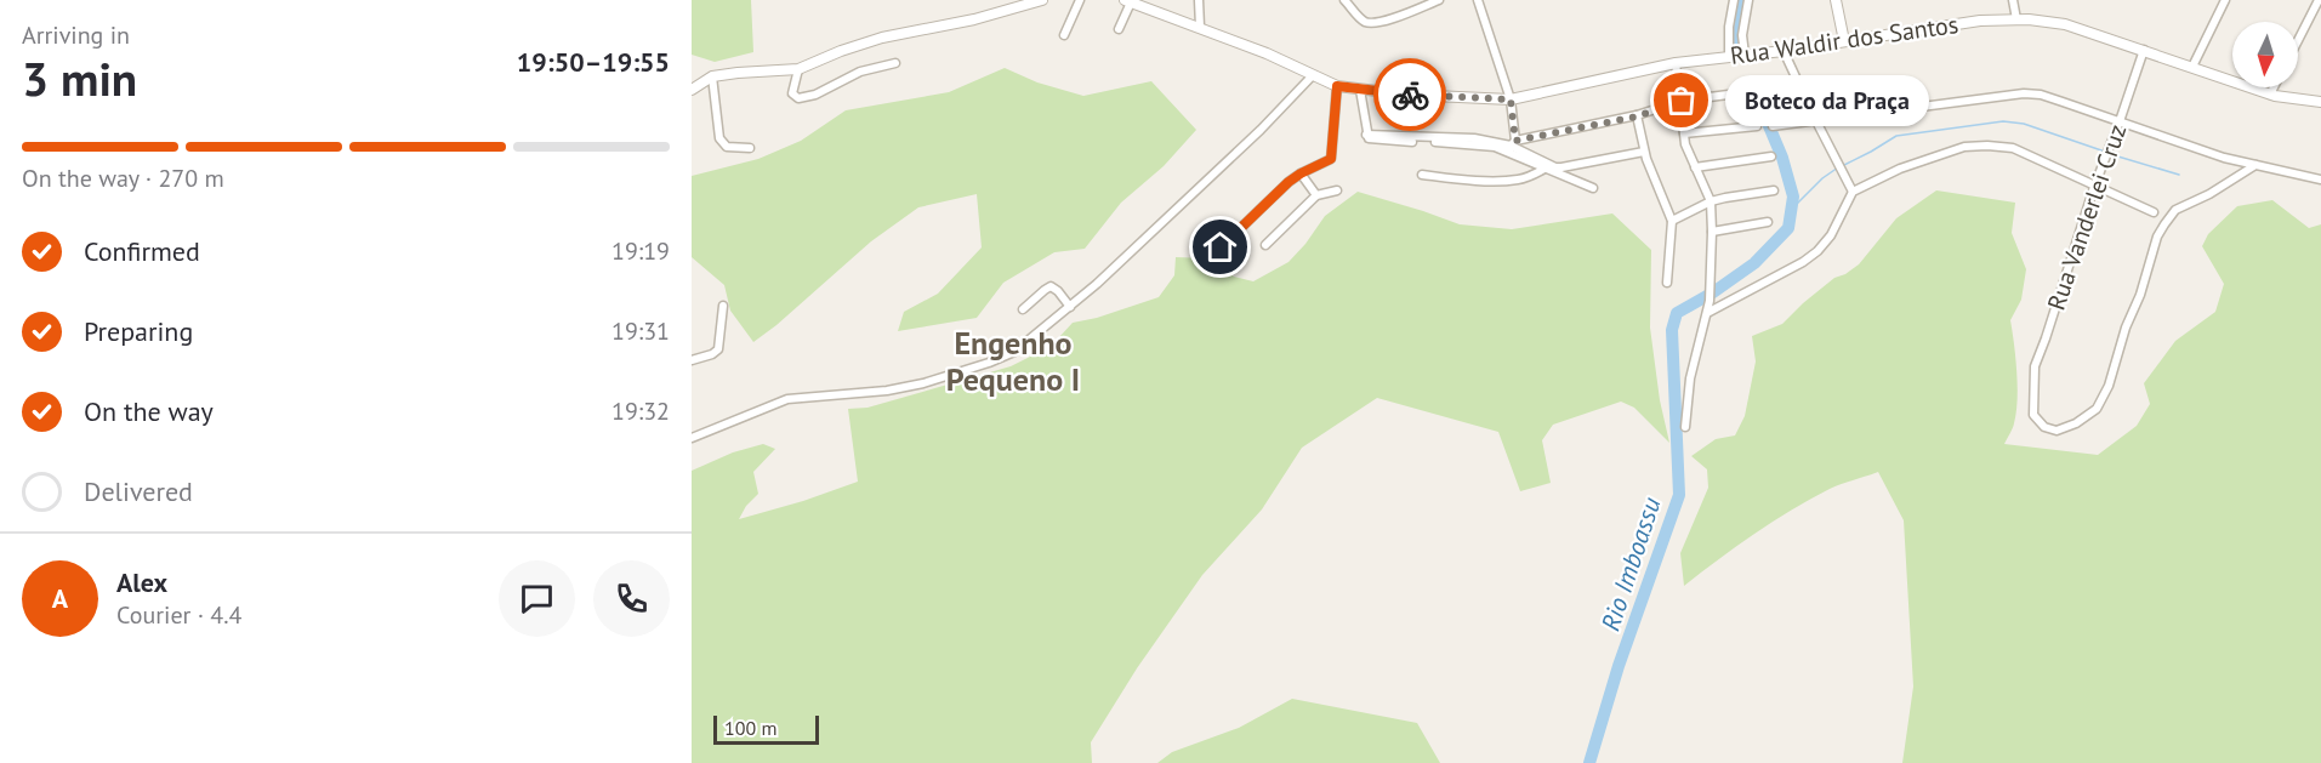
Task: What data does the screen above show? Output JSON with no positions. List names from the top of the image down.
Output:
{
  "streets": {
    "street": ["Rua Waldir dos Santos", "Rua Vanderlei Cruz"]
  },
  "crossings": [
    ["Rua Waldir dos Santos", "Rua Vanderlei Cruz"]
  ],
  "districts": ["Engenho Pequeno I"],
  "water": ["Rio Imboassu"],
  "places": ["Boteco da Praça"],
  "scale_bar": "100 m",
  "north": "bottom",
  "page": {
    "heading": ["3 min", "Arriving in", "19:50–19:55"],
    "panel": ["Alex", "Courier · 4.4"],
    "bubble": "Boteco da Praça",
    "bar": "On the way · 270 m",
    "list": [
      ["Confirmed", "19:19"],
      ["Preparing", "19:31"],
      ["On the way", "19:32"],
      "Delivered"
    ],
    "round": "A",
    "scale": "100 m"
  }
}
